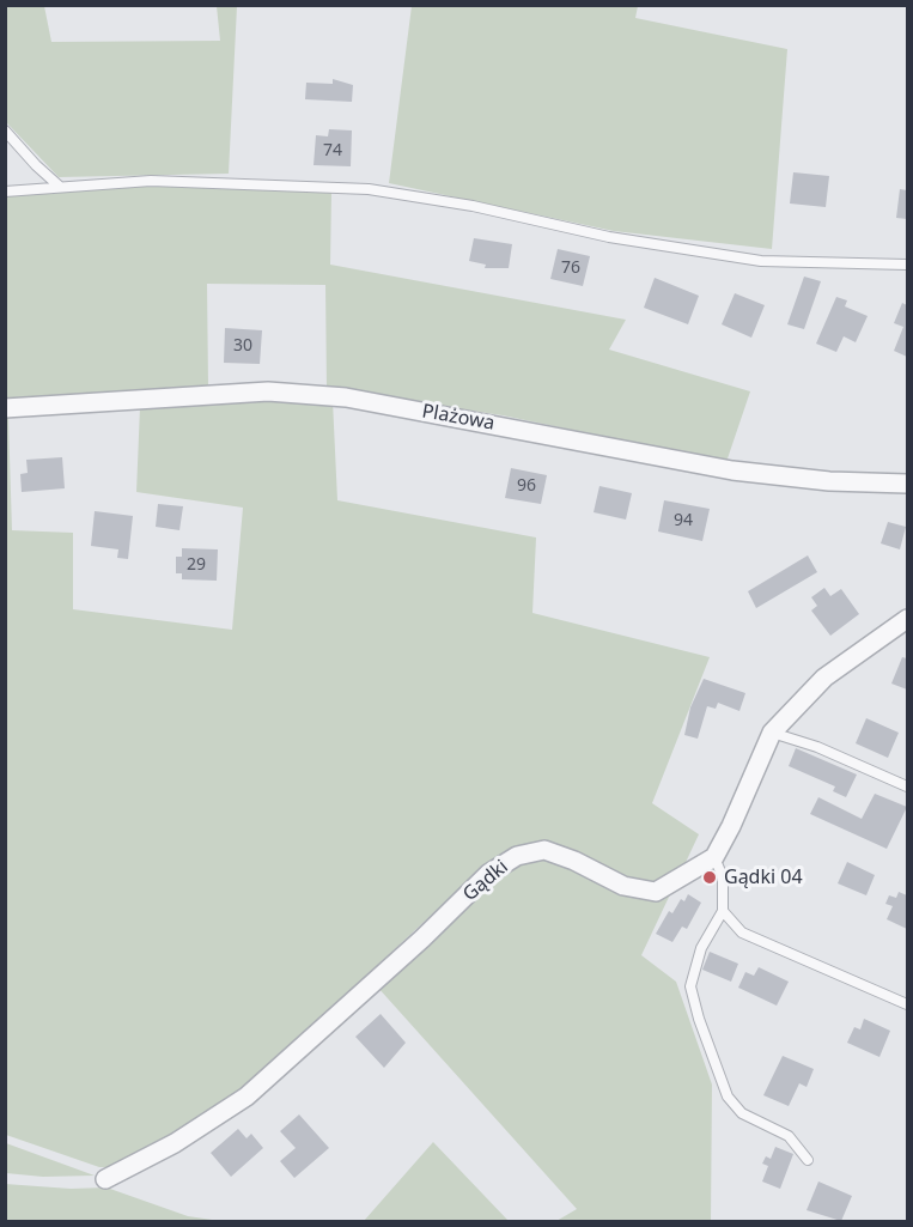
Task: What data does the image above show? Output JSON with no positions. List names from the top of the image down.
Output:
{
  "streets": {
    "street": ["Plażowa", "Gądki"]
  },
  "places": ["Gądki 04"],
  "house_numbers": [
    "74",
    "76",
    "30",
    "96",
    "94",
    "29"
  ]
}
